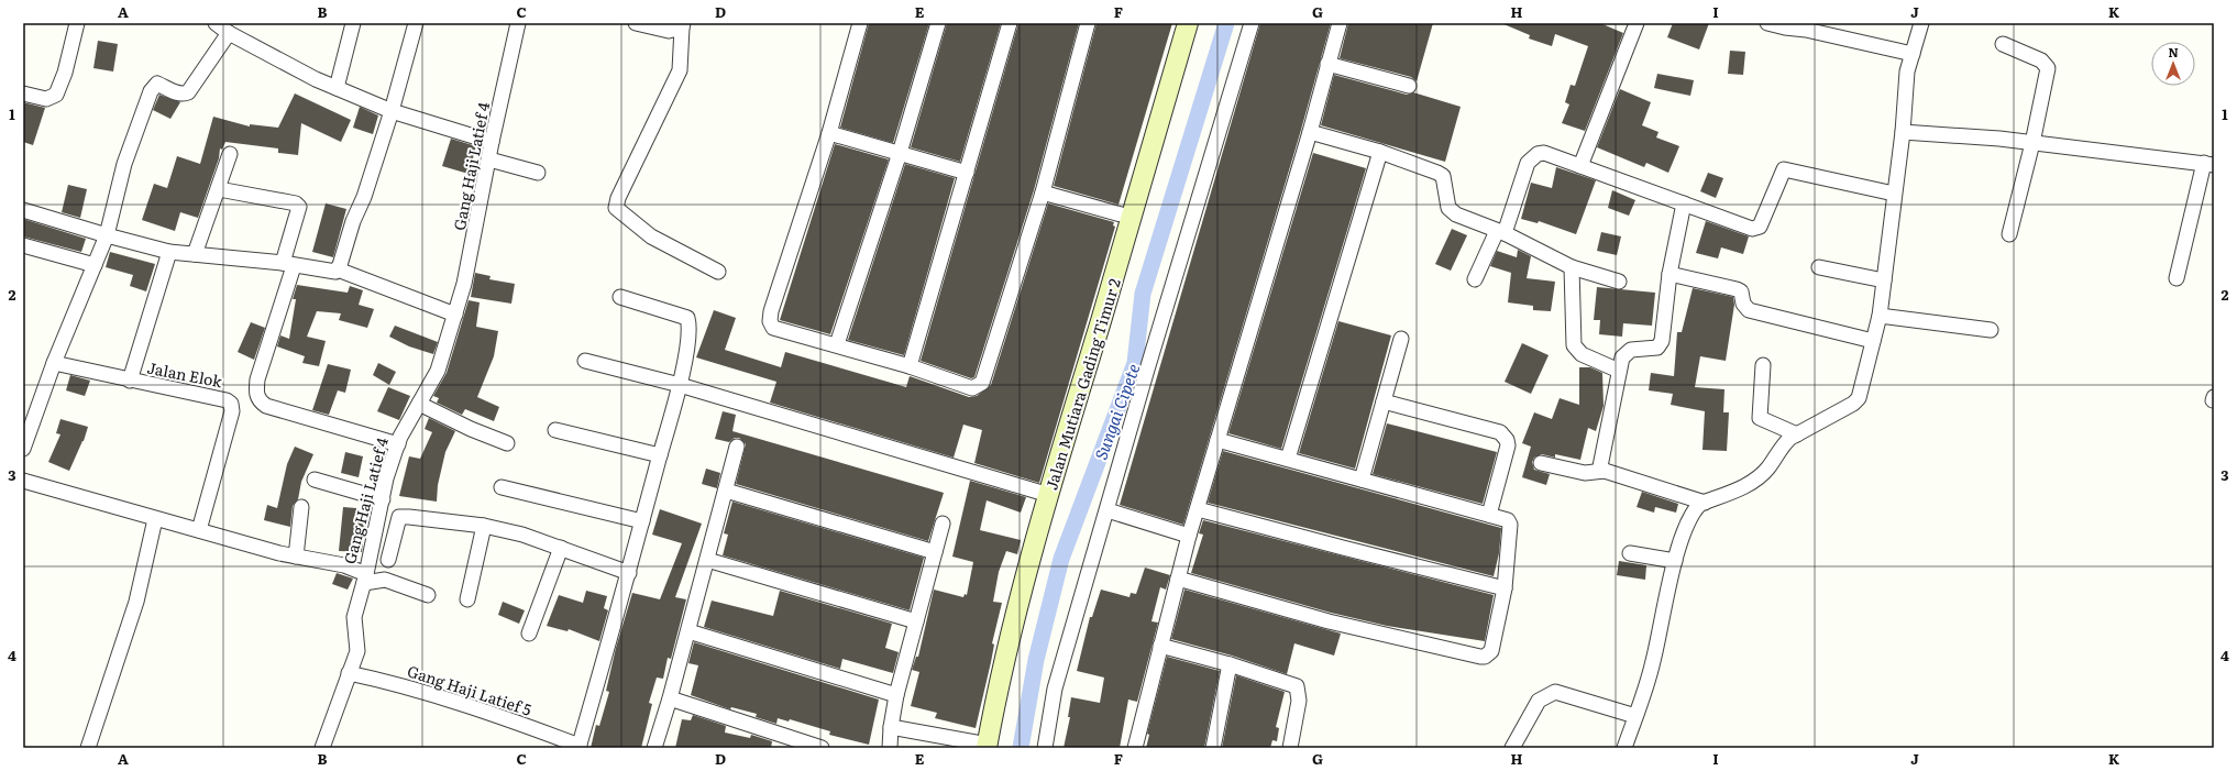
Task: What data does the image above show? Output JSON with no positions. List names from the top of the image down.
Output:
{
  "streets": {
    "street": [
      "Gang Haji Latief 4",
      "Jalan Elok",
      "Jalan Mutiara Gading Timur 2",
      "Gang Haji Latief 5"
    ]
  },
  "crossings": [
    ["Gang Haji Latief 4", "Jalan Elok"]
  ],
  "water": ["Sungai Cipete"],
  "north": "top",
  "grid": {
    "columns": [
      "A",
      "B",
      "C",
      "D",
      "E",
      "F",
      "G",
      "H",
      "I",
      "J",
      "K"
    ],
    "rows": [
      "1",
      "2",
      "3",
      "4"
    ]
  }
}
